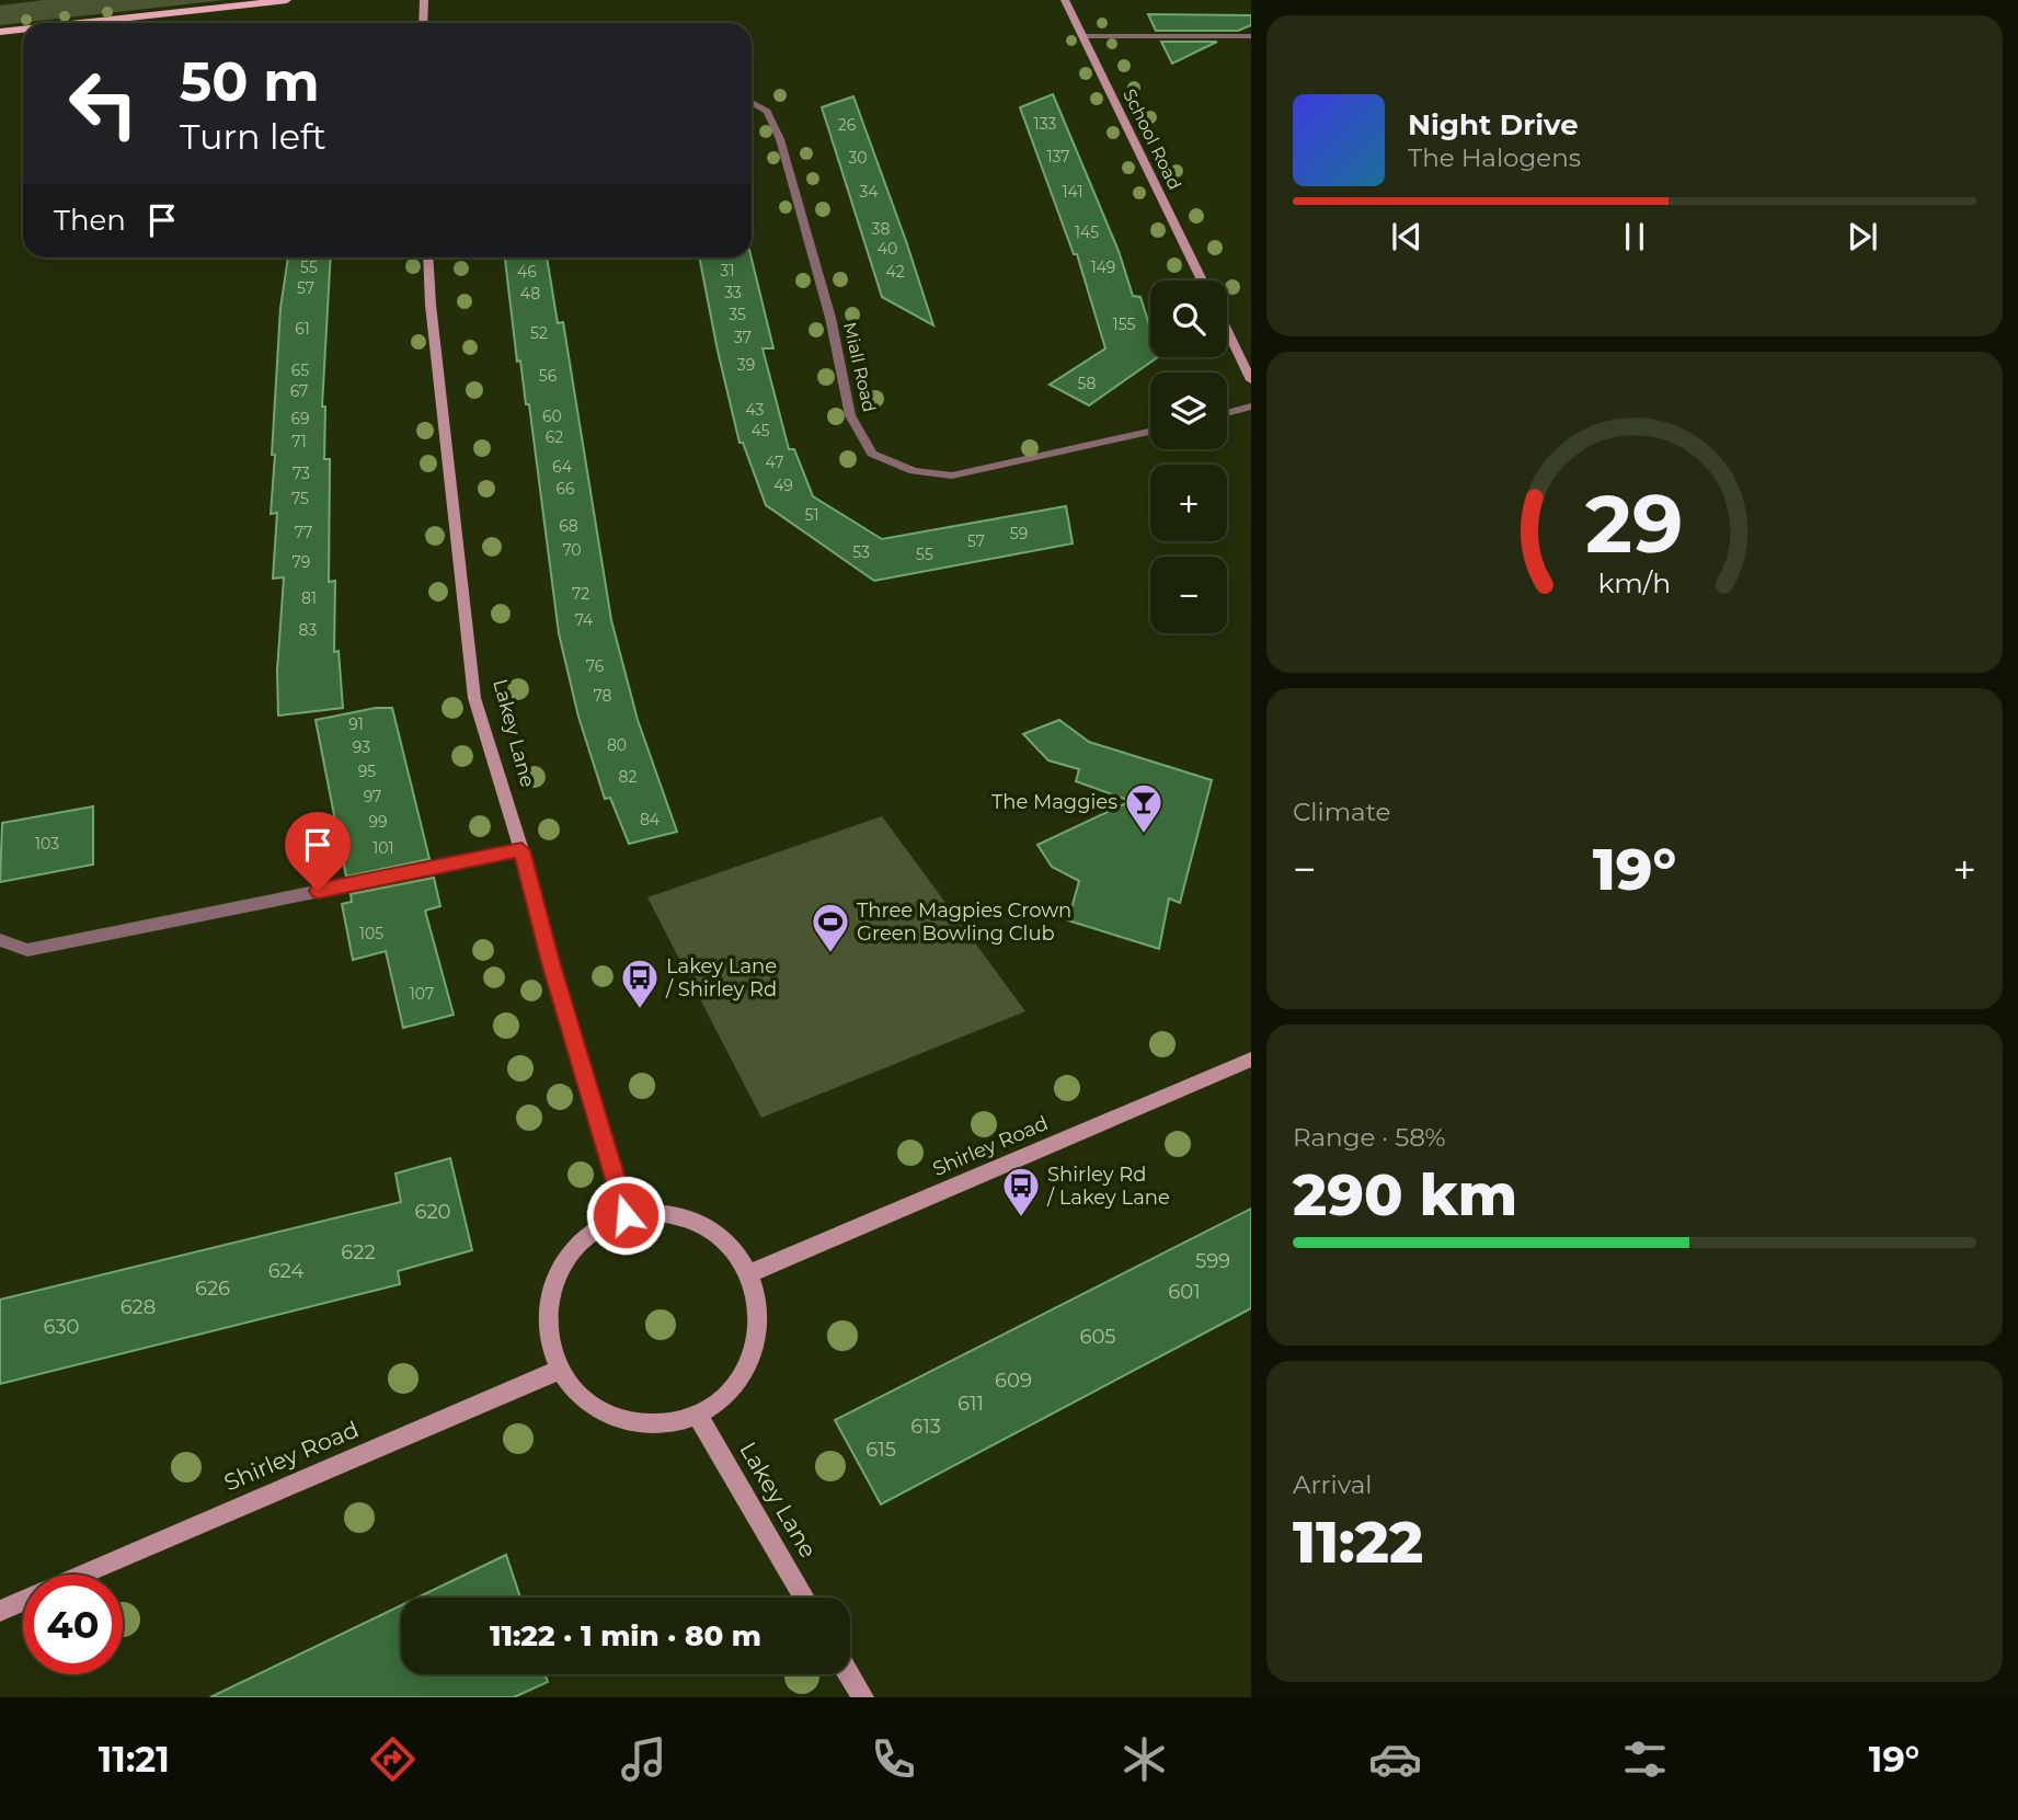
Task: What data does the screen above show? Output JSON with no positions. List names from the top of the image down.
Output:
{
  "streets": {
    "street": [
      "School Road",
      "Miall Road",
      "Lakey Lane",
      "Shirley Road"
    ]
  },
  "crossings": [
    ["Lakey Lane", "Shirley Road"]
  ],
  "places": {
    "bar": ["The Maggies"],
    "sports": ["Three Magpies Crown Green Bowling Club"],
    "bus stop": ["Lakey Lane / Shirley Rd", "Shirley Rd / Lakey Lane"]
  },
  "house_numbers": [
    "133",
    "26",
    "137",
    "30",
    "34",
    "141",
    "38",
    "145",
    "40",
    "55",
    "149",
    "31",
    "46",
    "42",
    "57",
    "33",
    "48",
    "35",
    "155",
    "61",
    "52",
    "37",
    "39",
    "65",
    "56",
    "58",
    "67",
    "43",
    "60",
    "69",
    "45",
    "62",
    "71",
    "47",
    "64",
    "73",
    "49",
    "66",
    "75",
    "51",
    "68",
    "77",
    "59",
    "57",
    "70",
    "53",
    "55",
    "79",
    "72",
    "81",
    "74",
    "83",
    "76",
    "78",
    "91",
    "80",
    "93",
    "95",
    "82",
    "97",
    "84",
    "99",
    "103",
    "101",
    "105",
    "107",
    "620",
    "622",
    "599",
    "624",
    "626",
    "601",
    "628",
    "630",
    "605",
    "609",
    "611",
    "613",
    "615"
  ],
  "page": {
    "turn": ["50 m", "Turn left"],
    "song": ["Night Drive", "The Halogens"],
    "then": "Then",
    "map_buttons": ["+", "−"],
    "tile": [
      "Climate",
      ["Range · 58%", "290 km"],
      ["Arrival", "11:22"]
    ],
    "heat": ["−", "19°", "+"],
    "limit": "40",
    "trip": "11:22 · 1 min · 80 m",
    "tabs": ["11:21", "19°"],
    "gauge": ["29", "km/h"]
  }
}
